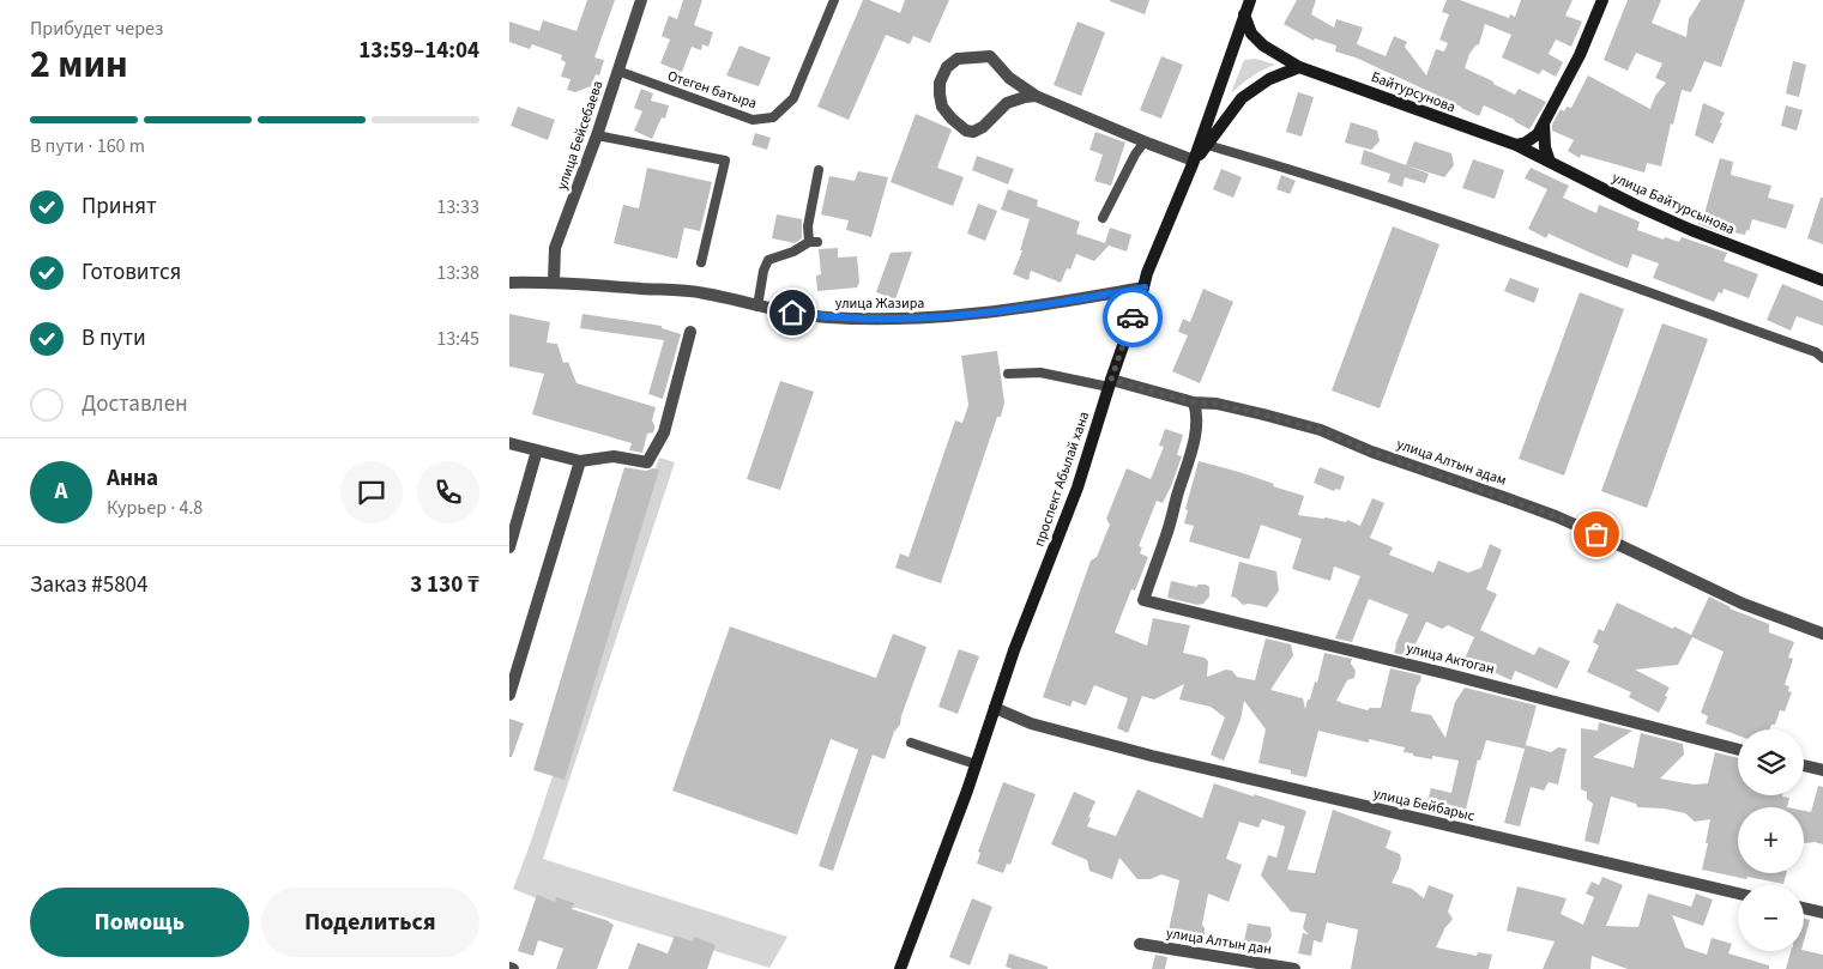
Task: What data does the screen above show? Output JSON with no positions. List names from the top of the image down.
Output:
{
  "streets": {
    "main road": ["Байтурсунова", "улица Байтурсынова", "проспект Абылай хана"],
    "street": [
      "улица Бейсебаева",
      "улица Жазира",
      "улица Алтын адам",
      "улица Актоган",
      "улица Бейбарыс",
      "улица Алтын дан"
    ],
    "lane": ["Отеген батыра"]
  },
  "crossings": [
    ["Отеген батыра", "улица Бейсебаева"],
    ["Байтурсунова", "улица Байтурсынова"],
    ["Байтурсунова", "проспект Абылай хана"],
    ["улица Бейсебаева", "улица Жазира"],
    ["улица Жазира", "проспект Абылай хана"],
    ["улица Алтын адам", "проспект Абылай хана"],
    ["улица Алтын адам", "улица Актоган"],
    ["проспект Абылай хана", "улица Бейбарыс"]
  ],
  "page": {
    "heading": ["2 мин", "Прибудет через", "13:59–14:04"],
    "panel": [
      "Анна",
      "Курьер · 4.8",
      "Заказ #5804",
      "3 130 ₸"
    ],
    "bar": "В пути · 160 m",
    "list": [
      ["Принят", "13:33"],
      ["Готовится", "13:38"],
      ["В пути", "13:45"],
      "Доставлен"
    ],
    "round": "А",
    "map_buttons": ["+", "−"],
    "buttons": ["Помощь", "Поделиться"]
  }
}
